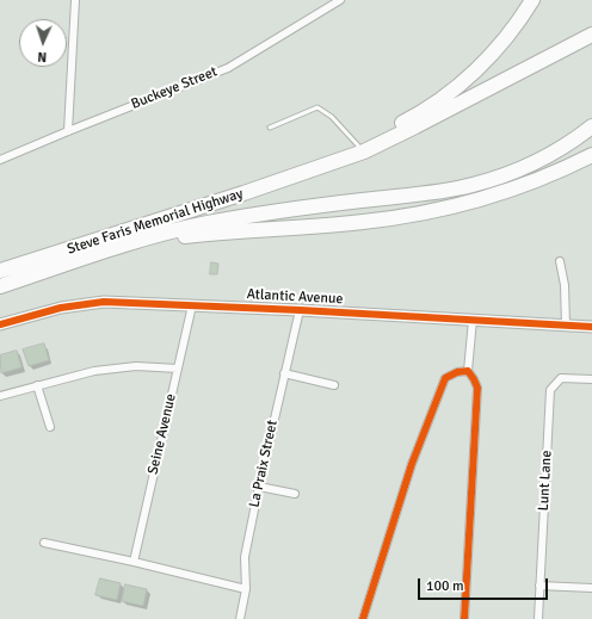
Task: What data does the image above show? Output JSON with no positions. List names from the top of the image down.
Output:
{
  "streets": {
    "highway": ["Steve Faris Memorial Highway"],
    "street": [
      "Buckeye Street",
      "Atlantic Avenue",
      "Seine Avenue",
      "La Praix Street",
      "Lunt Lane"
    ]
  },
  "crossings": [
    ["Atlantic Avenue", "Seine Avenue"],
    ["Atlantic Avenue", "La Praix Street"]
  ],
  "scale_bar": "100 m",
  "north": "bottom"
}
